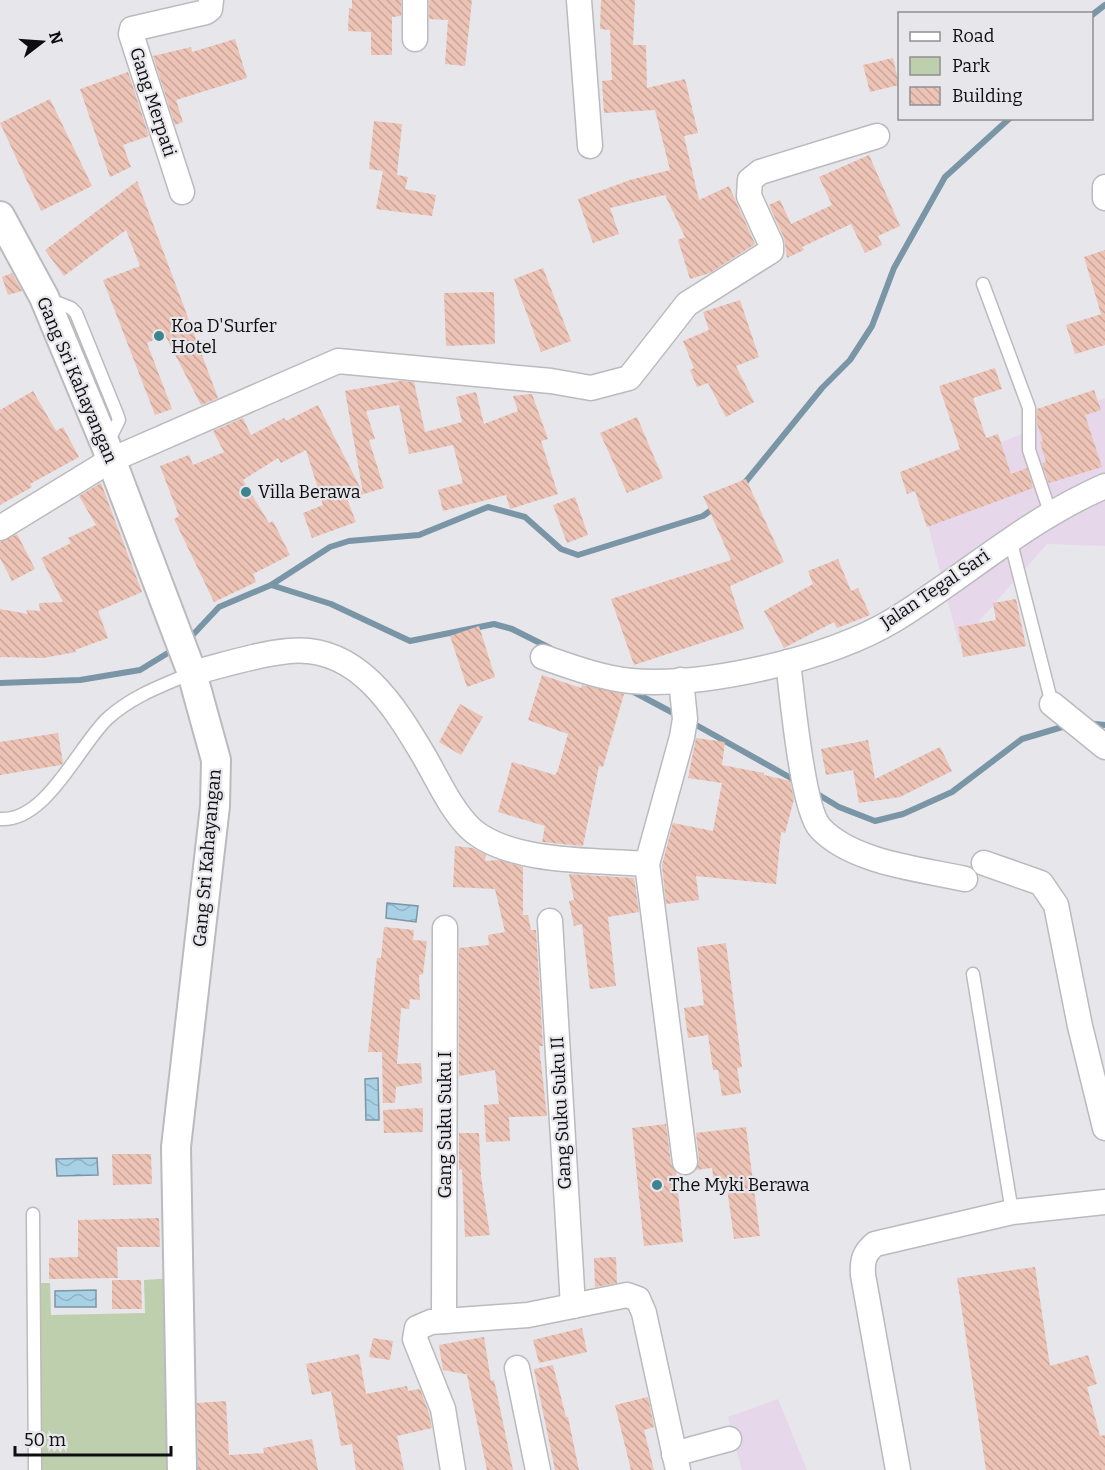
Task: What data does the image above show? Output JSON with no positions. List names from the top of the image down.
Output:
{
  "streets": {
    "street": [
      "Gang Merpati",
      "Gang Sri Kahayangan",
      "Jalan Tegal Sari",
      "Gang Suku Suku II",
      "Gang Suku Suku I"
    ]
  },
  "places": ["Koa D'Surfer Hotel", "Villa Berawa", "The Myki Berawa"],
  "legend": ["Road", "Park", "Building"],
  "scale_bar": "50 m",
  "north": "right"
}
